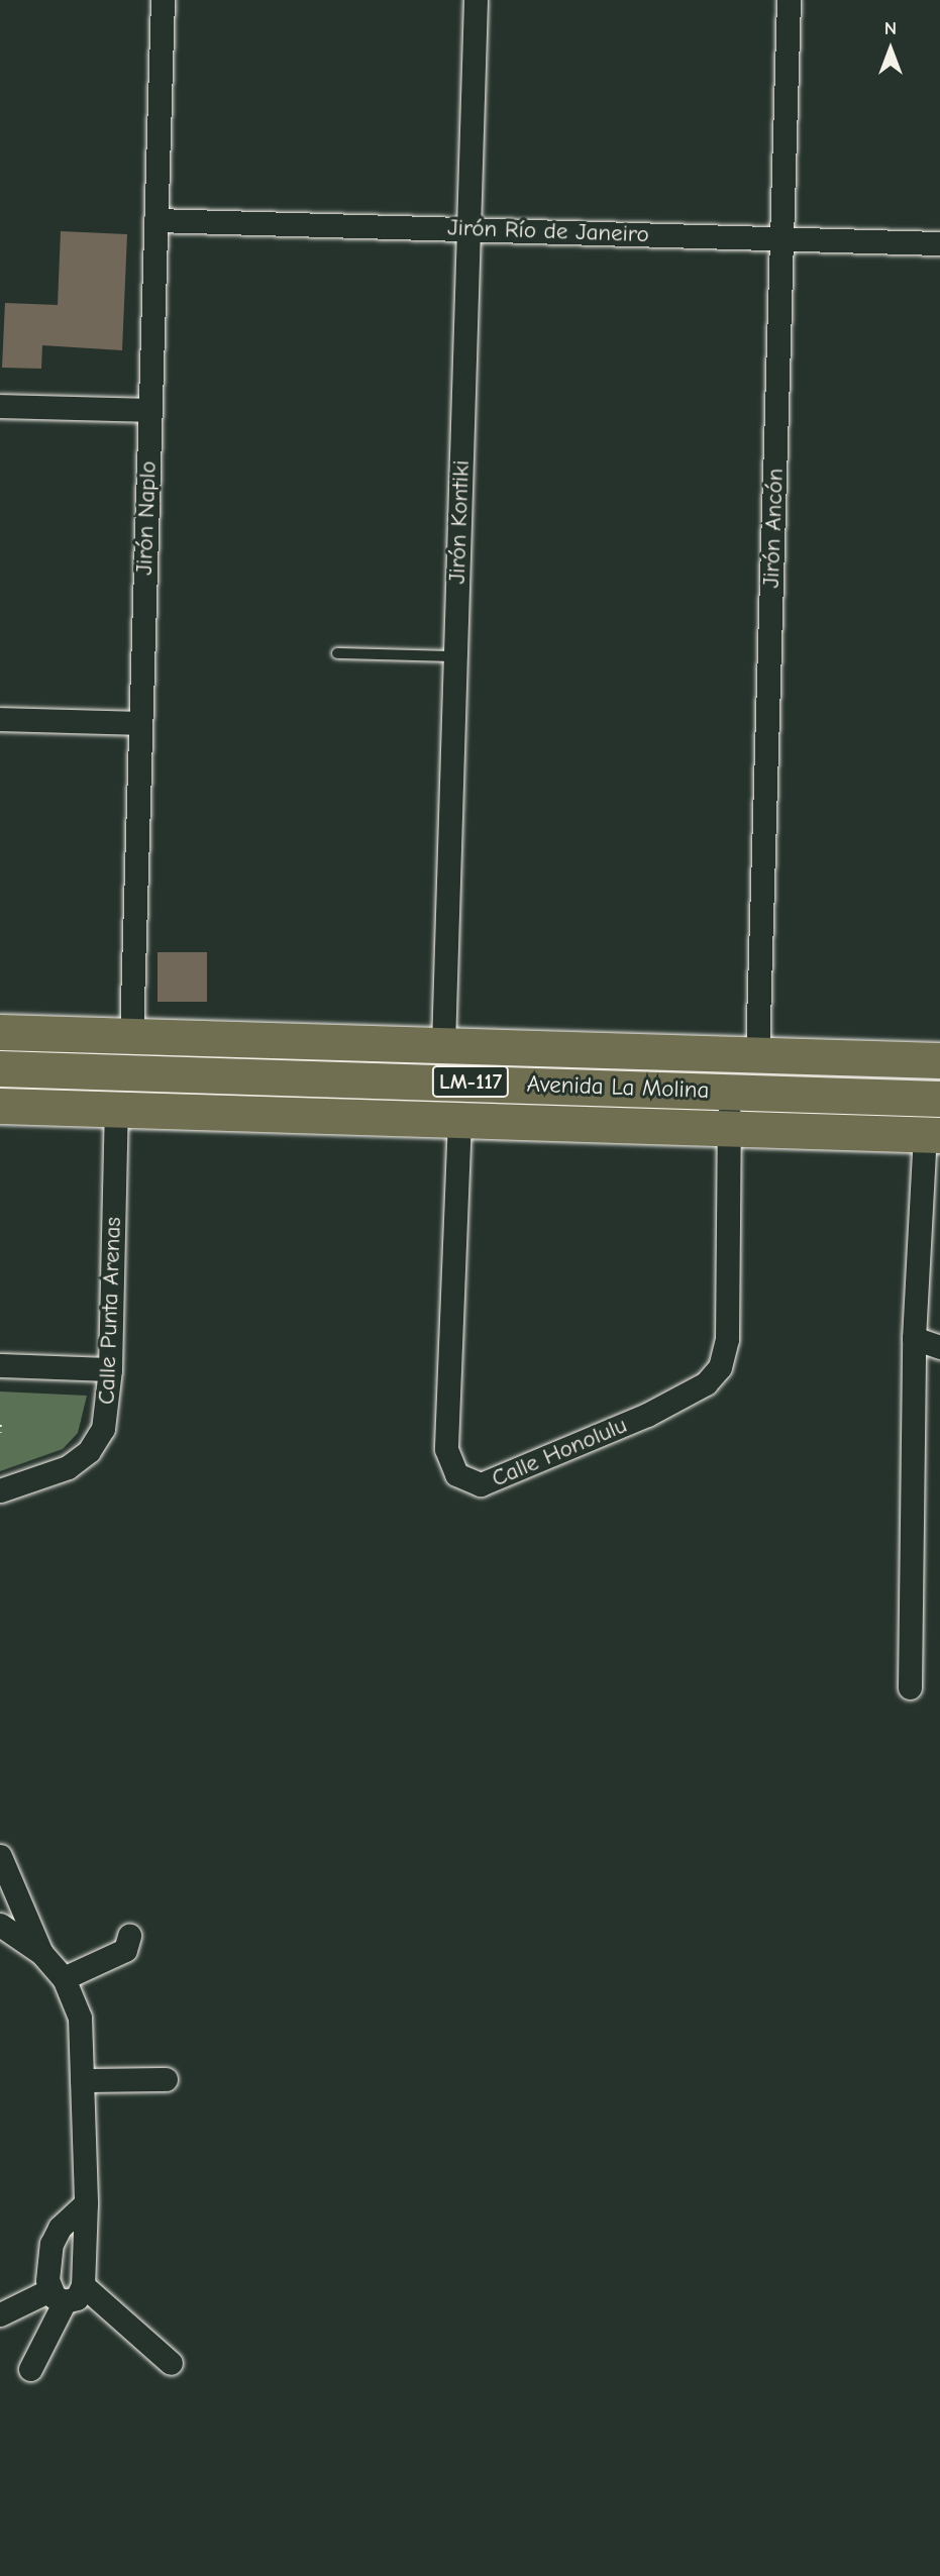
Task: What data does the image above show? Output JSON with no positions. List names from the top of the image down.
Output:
{
  "streets": {
    "main road": ["LM-117", "Avenida La Molina"],
    "street": [
      "Jirón Río de Janeiro",
      "Jirón Naplo",
      "Jirón Kontiki",
      "Jirón Ancón",
      "Calle Punta Arenas",
      "Calle Honolulu"
    ]
  },
  "crossings": [
    ["Jirón Río de Janeiro", "Jirón Naplo"],
    ["Jirón Río de Janeiro", "Jirón Kontiki"],
    ["Jirón Río de Janeiro", "Jirón Ancón"],
    ["Jirón Naplo", "Avenida La Molina"],
    ["Jirón Kontiki", "Avenida La Molina"],
    ["Jirón Ancón", "Avenida La Molina"],
    ["Avenida La Molina", "Calle Punta Arenas"],
    ["Avenida La Molina", "Calle Honolulu"]
  ],
  "north": "top"
}
